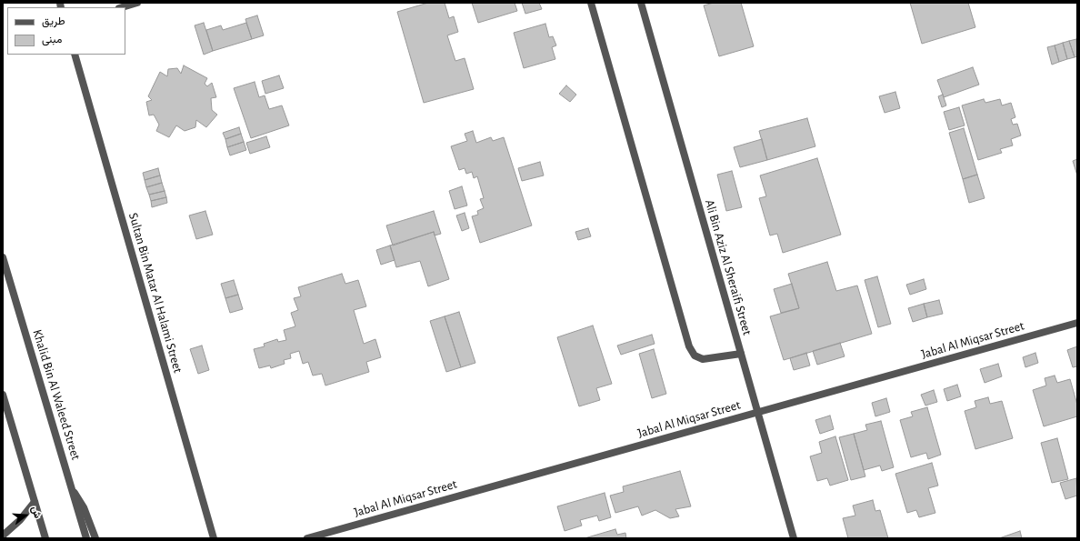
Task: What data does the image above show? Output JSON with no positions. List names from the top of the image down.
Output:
{
  "streets": {
    "street": [
      "Ali Bin Aziz Al Sheraifi Street",
      "Sultan Bin Matar Al Halami Street",
      "Jabal Al Miqsar Street",
      "Khalid Bin Al Waleed Street"
    ]
  },
  "crossings": [
    ["Ali Bin Aziz Al Sheraifi Street", "Jabal Al Miqsar Street"]
  ],
  "legend": ["طريق", "مبنى"],
  "north": "right"
}
